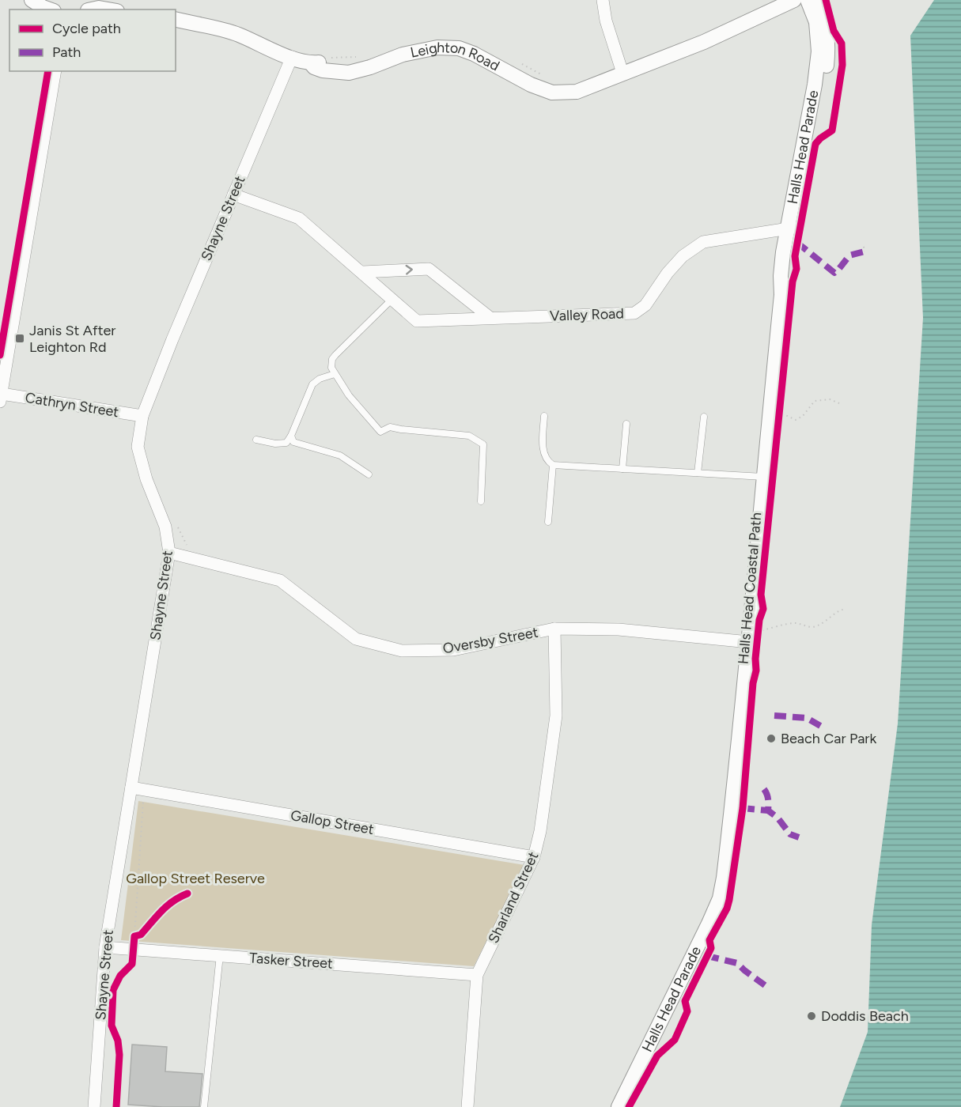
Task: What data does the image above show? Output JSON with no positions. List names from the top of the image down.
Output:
{
  "streets": {
    "street": [
      "Leighton Road",
      "Halls Head Parade",
      "Shayne Street",
      "Valley Road",
      "Cathryn Street",
      "Oversby Street",
      "Gallop Street",
      "Sharland Street",
      "Tasker Street"
    ],
    "cycle path": ["Halls Head Coastal Path"]
  },
  "crossings": [
    ["Leighton Road", "Shayne Street"],
    ["Halls Head Parade", "Valley Road"],
    ["Halls Head Parade", "Halls Head Coastal Path"],
    ["Halls Head Parade", "Oversby Street"],
    ["Shayne Street", "Valley Road"],
    ["Shayne Street", "Cathryn Street"],
    ["Shayne Street", "Oversby Street"],
    ["Shayne Street", "Gallop Street"],
    ["Shayne Street", "Tasker Street"],
    ["Halls Head Coastal Path", "Oversby Street"],
    ["Oversby Street", "Sharland Street"],
    ["Gallop Street", "Sharland Street"],
    ["Sharland Street", "Tasker Street"]
  ],
  "parks": ["Gallop Street Reserve"],
  "places": {
    "transit": ["Janis St After Leighton Rd"],
    "other": ["Beach Car Park", "Doddis Beach"]
  },
  "legend": ["Cycle path", "Path"]
}
